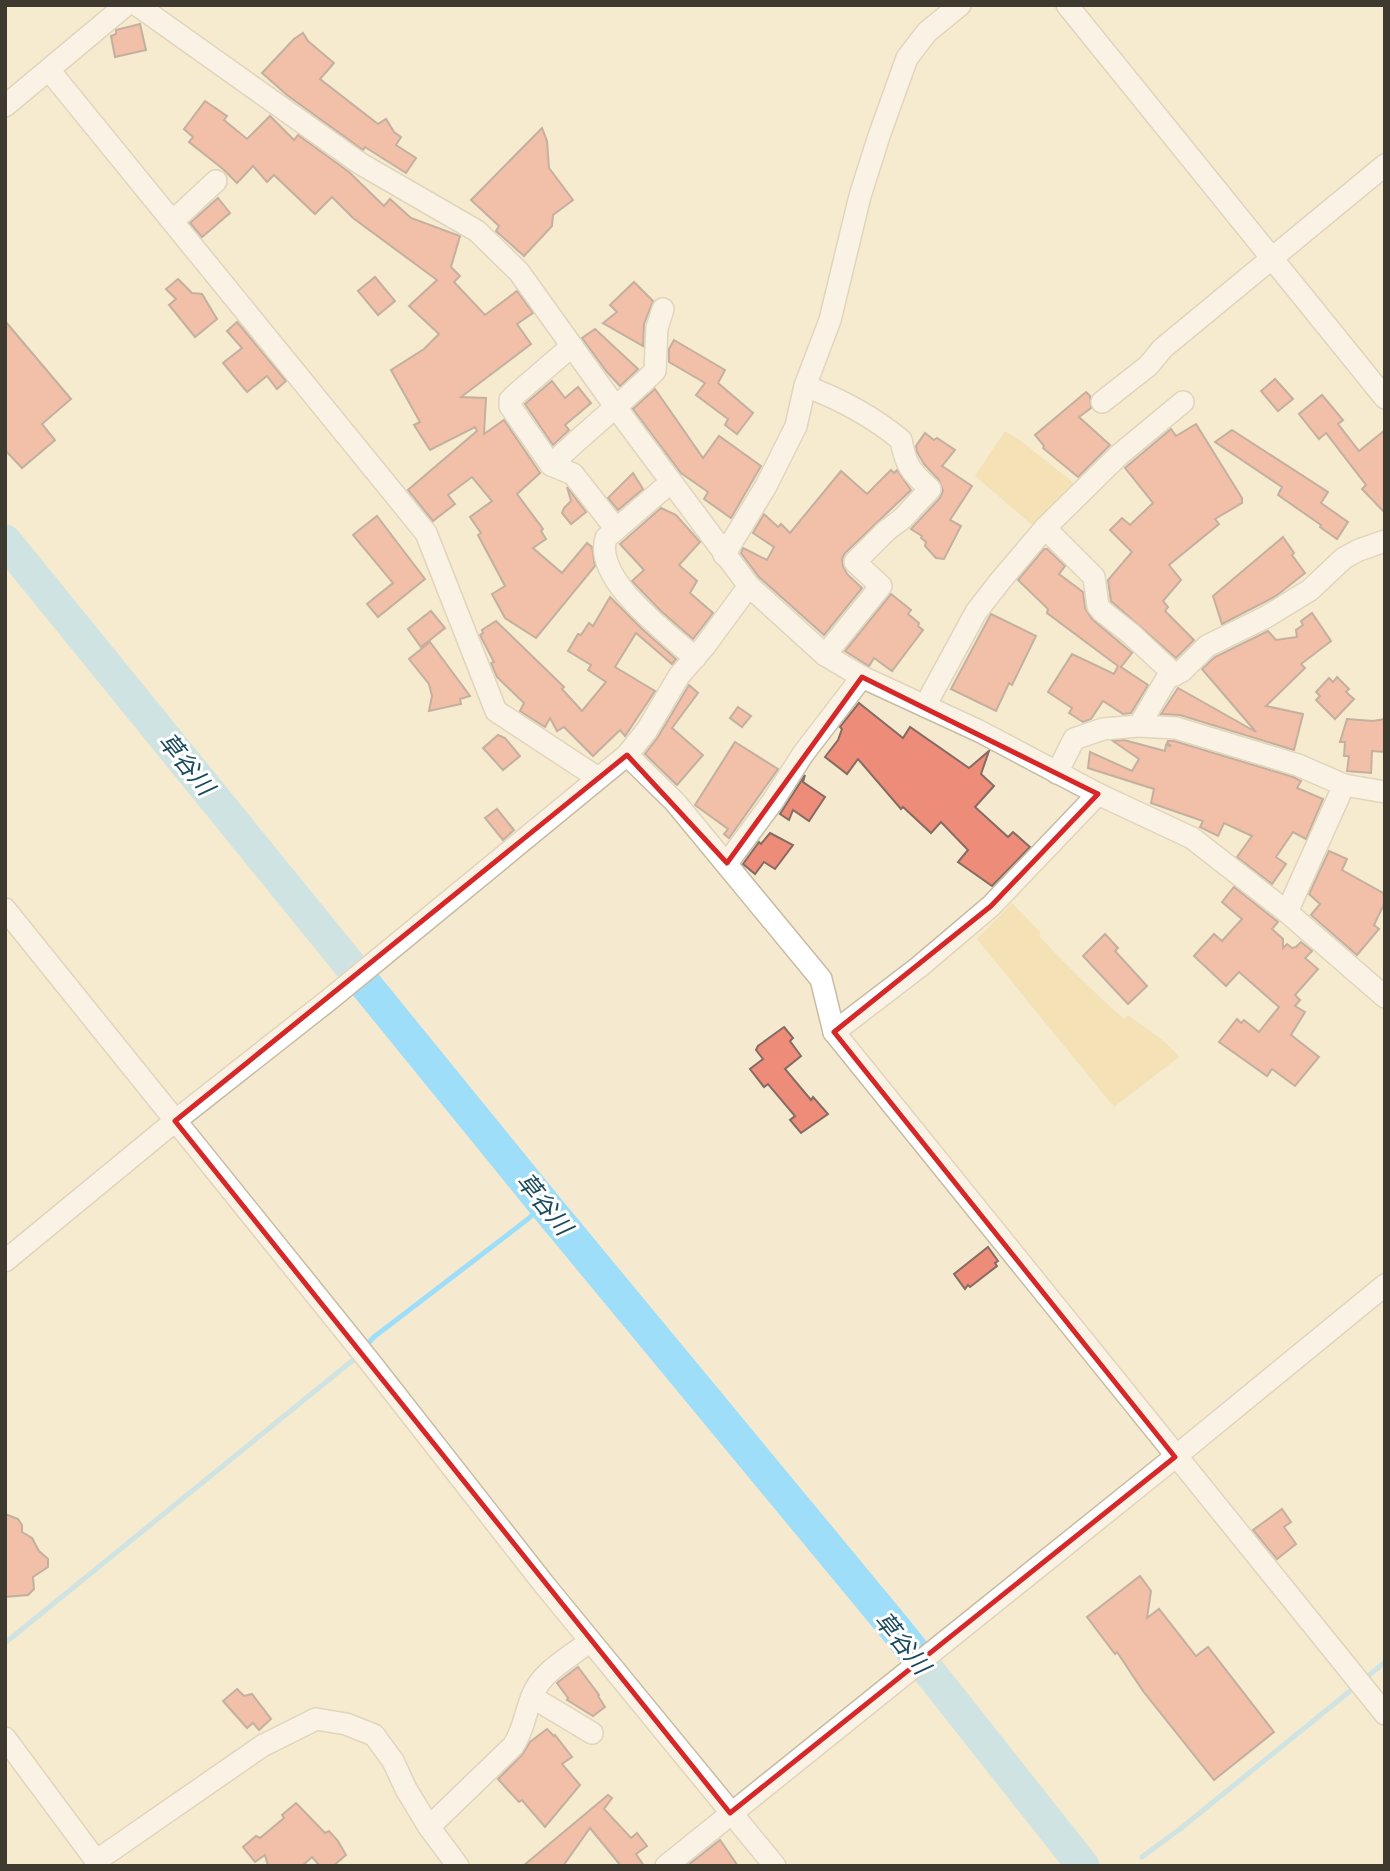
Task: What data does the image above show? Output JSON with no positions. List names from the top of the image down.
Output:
{
  "water": ["草谷川"]
}
